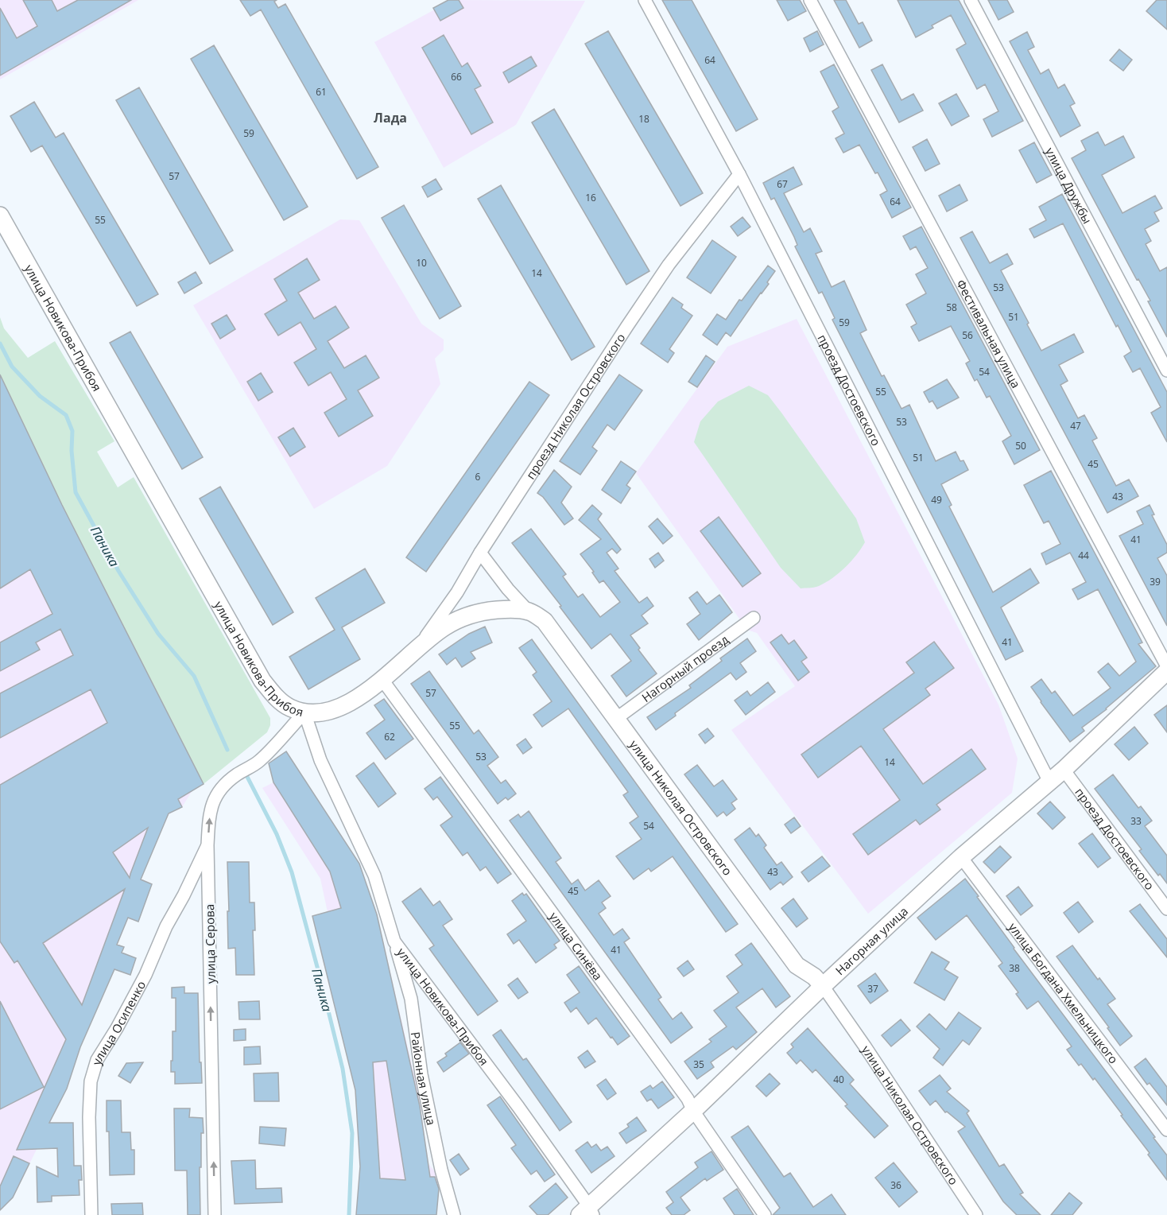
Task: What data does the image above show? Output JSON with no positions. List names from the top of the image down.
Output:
{
  "streets": {
    "street": [
      "улица Дружбы",
      "улица Новикова-Прибоя",
      "Фестивальная улица",
      "проезд Достоевского",
      "проезд Николая Островского",
      "Нагорный проезд",
      "улица Николая Островского",
      "Нагорная улица",
      "улица Серова",
      "улица Синёва",
      "улица Богдана Хмельницкого",
      "улица Осипенко",
      "Районная улица"
    ]
  },
  "crossings": [
    ["улица Новикова-Прибоя", "Нагорная улица"],
    ["улица Новикова-Прибоя", "улица Серова"],
    ["улица Новикова-Прибоя", "Районная улица"],
    ["проезд Достоевского", "проезд Николая Островского"],
    ["проезд Достоевского", "Нагорная улица"],
    ["Нагорный проезд", "улица Николая Островского"],
    ["улица Николая Островского", "Нагорная улица"],
    ["Нагорная улица", "улица Синёва"],
    ["Нагорная улица", "улица Богдана Хмельницкого"],
    ["улица Серова", "улица Осипенко"]
  ],
  "one_way": ["улица Серова"],
  "districts": ["Лада"],
  "water": ["Паника"],
  "house_numbers": [
    "64",
    "66",
    "61",
    "18",
    "59",
    "57",
    "67",
    "16",
    "64",
    "55",
    "10",
    "14",
    "53",
    "58",
    "51",
    "59",
    "56",
    "54",
    "55",
    "53",
    "47",
    "50",
    "51",
    "45",
    "6",
    "43",
    "49",
    "41",
    "44",
    "39",
    "41",
    "57",
    "55",
    "62",
    "53",
    "14",
    "33",
    "54",
    "43",
    "45",
    "41",
    "38",
    "37",
    "35",
    "40",
    "36"
  ]
}
